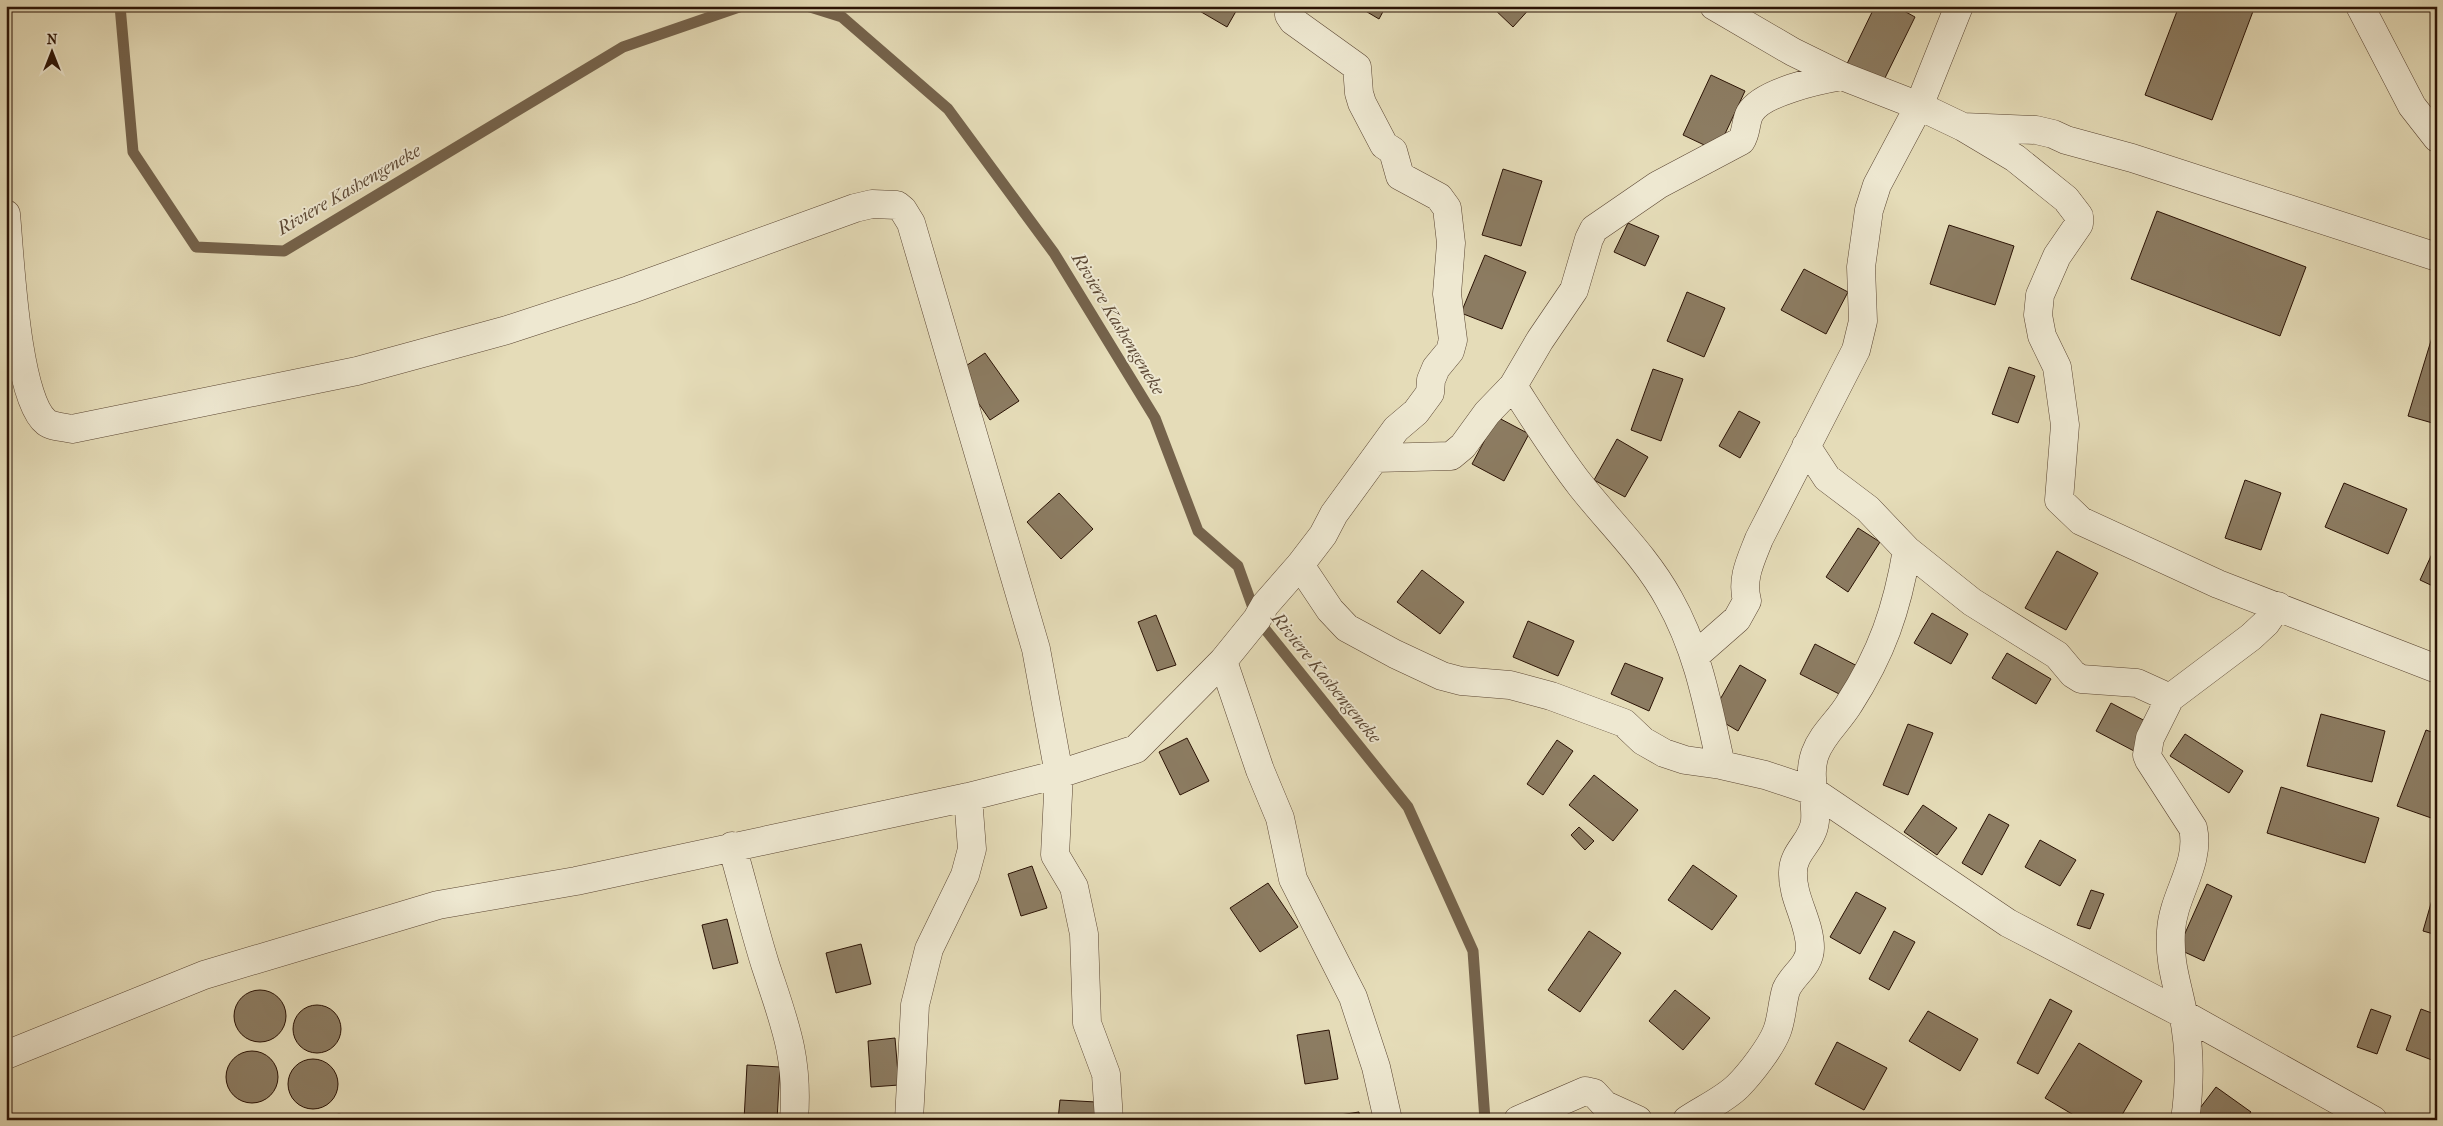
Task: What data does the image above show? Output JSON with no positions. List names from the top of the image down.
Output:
{
  "water": ["Riviere Kashengeneke"],
  "north": "top"
}
